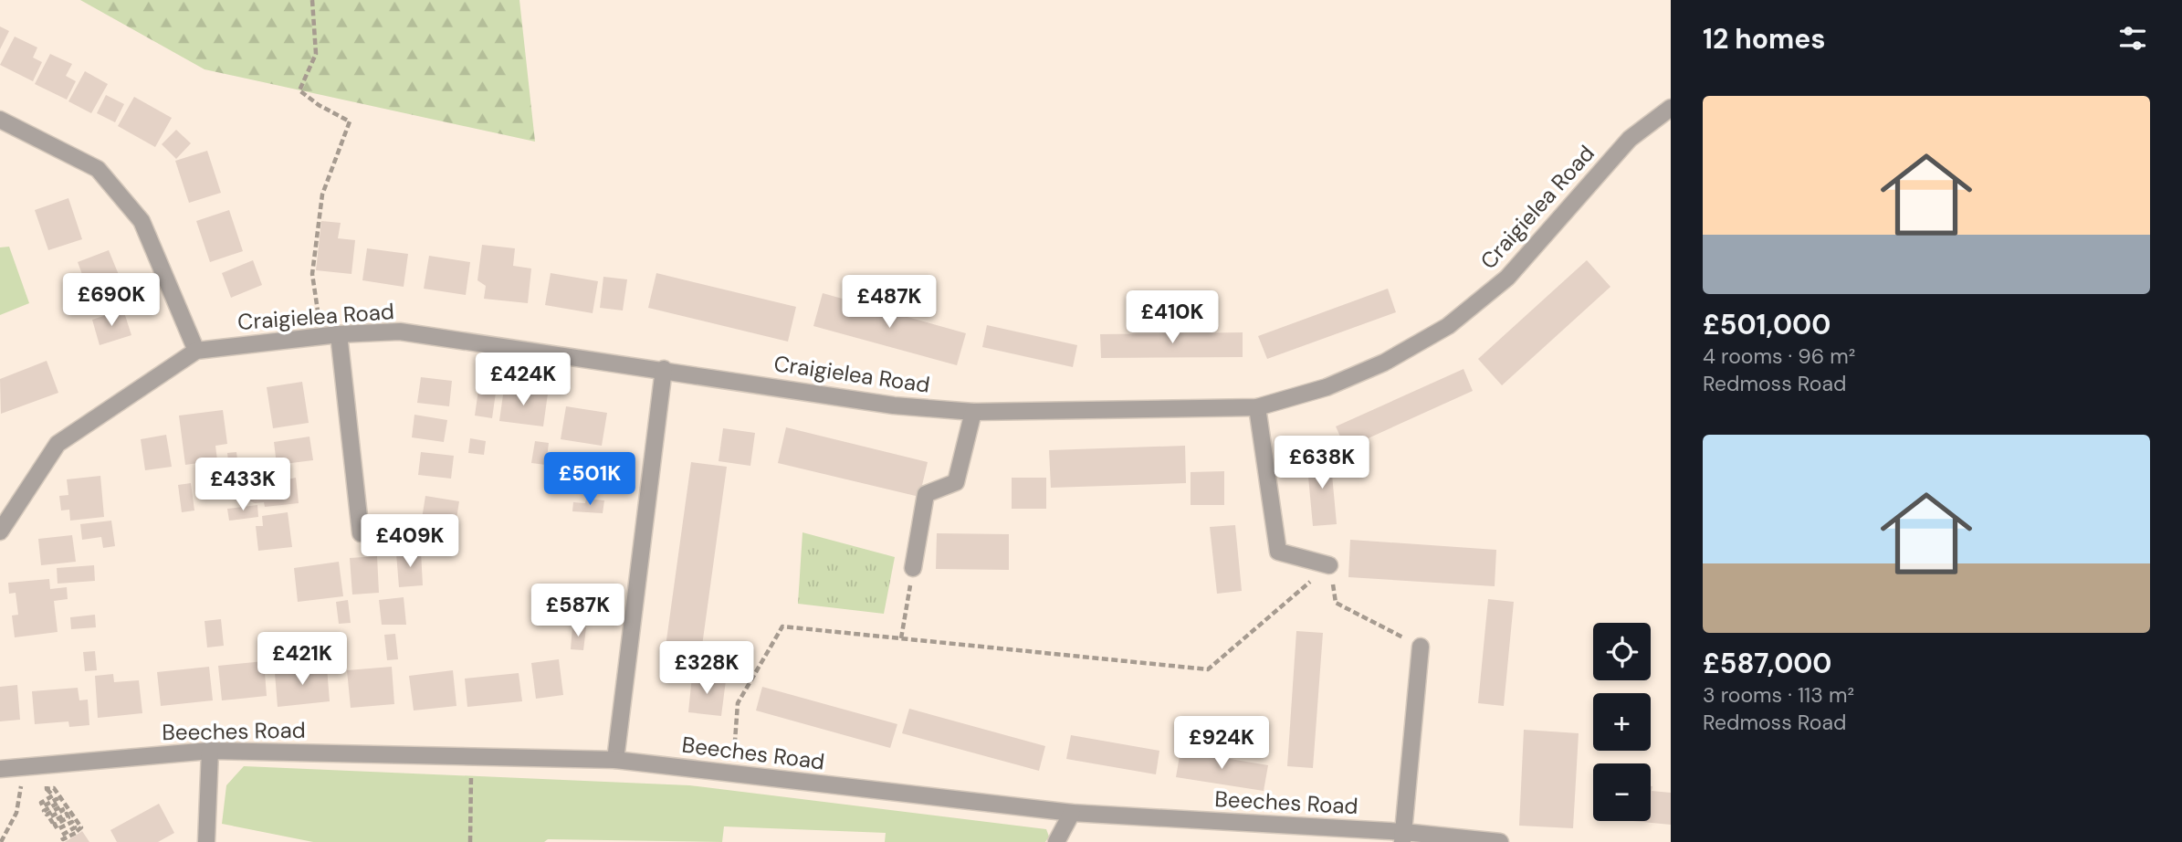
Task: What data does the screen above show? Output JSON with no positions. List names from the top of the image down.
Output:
{
  "streets": {
    "street": ["Craigielea Road", "Beeches Road"]
  },
  "page": {
    "heading": "12 homes",
    "list": [
      {
        "name": "£501,000",
        "note": "4 rooms · 96 m² · Redmoss Road"
      },
      {
        "name": "£587,000",
        "note": "3 rooms · 113 m² · Redmoss Road"
      }
    ],
    "price": [
      "£690K",
      "£487K",
      "£410K",
      "£424K",
      "£638K",
      "£501K",
      "£433K",
      "£409K",
      "£587K",
      "£421K",
      "£328K",
      "£924K"
    ],
    "map_buttons": ["+", "−"]
  }
}
